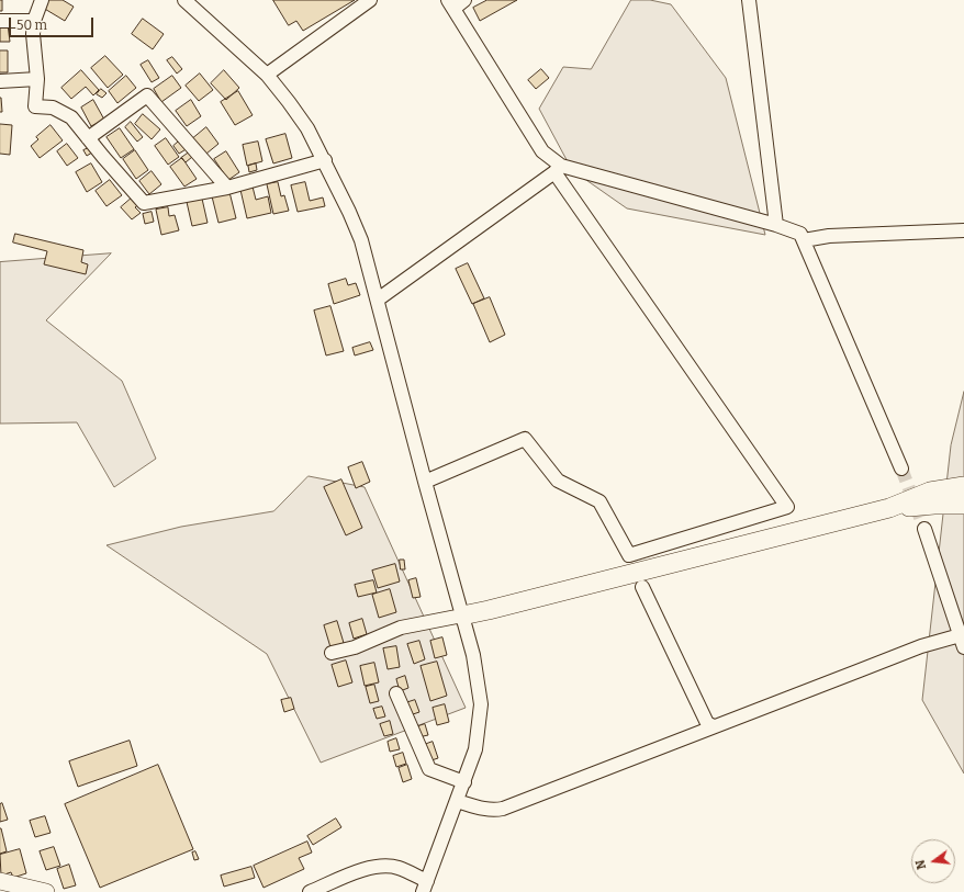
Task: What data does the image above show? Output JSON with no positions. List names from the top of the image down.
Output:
{
  "scale_bar": "50 m",
  "north": "left"
}
